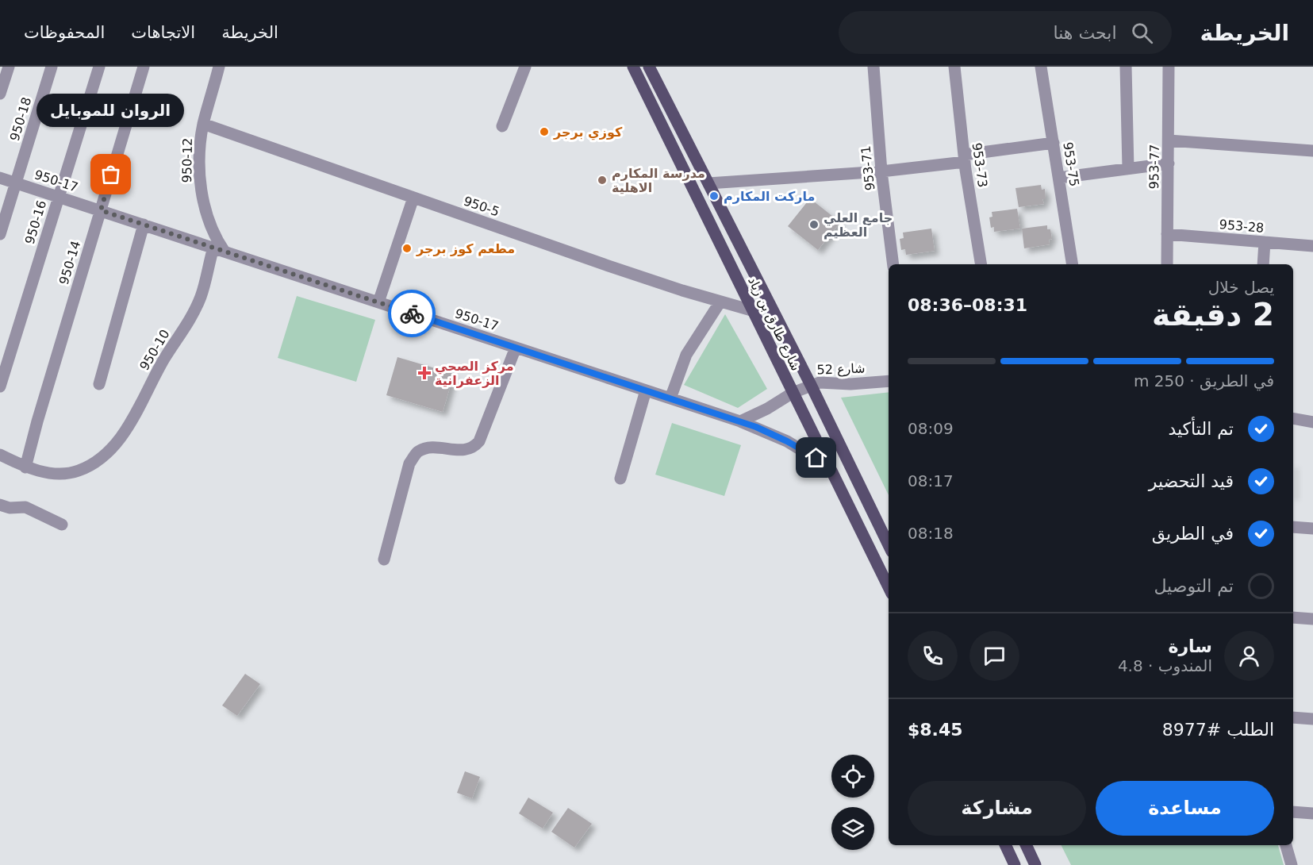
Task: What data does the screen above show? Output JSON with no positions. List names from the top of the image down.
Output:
{
  "streets": {
    "main road": ["شارع طارق بن زياد"],
    "street": [
      "950-18",
      "950-12",
      "953-75",
      "953-73",
      "953-77",
      "953-71",
      "950-17",
      "950-5",
      "950-16",
      "953-28",
      "950-14",
      "950-10",
      "شارع 52"
    ]
  },
  "crossings": [
    ["950-18", "950-17"],
    ["950-12", "950-17"],
    ["950-12", "950-5"],
    ["950-12", "950-10"],
    ["953-77", "953-28"],
    ["950-17", "950-16"],
    ["950-17", "950-14"],
    ["950-17", "شارع طارق بن زياد"],
    ["950-17", "950-10"],
    ["950-17", "شارع 52"],
    ["950-5", "شارع طارق بن زياد"],
    ["950-14", "950-10"],
    ["شارع طارق بن زياد", "شارع 52"]
  ],
  "places": {
    "other": [
      "كوزي برجر",
      "الروان للموبايل",
      "مدرسة المكارم الاهلية",
      "ماركت المكارم",
      "جامع العلي العظيم",
      "مطعم كوز برجر"
    ],
    "health": ["مركز الصحي الزعفرانية"]
  },
  "page": {
    "header": "الخريطة",
    "search": "ابحث هنا",
    "nav": ["الخريطة", "الاتجاهات", "المحفوظات"],
    "bubble": "الروان للموبايل",
    "heading": ["2 دقيقة", "يصل خلال", "08:31–08:36"],
    "panel": [
      "سارة",
      "المندوب · 4.8",
      "الطلب #8977",
      "$8.45"
    ],
    "bar": "في الطريق · 250 m",
    "list": [
      ["تم التأكيد", "08:09"],
      ["قيد التحضير", "08:17"],
      ["في الطريق", "08:18"],
      "تم التوصيل"
    ],
    "buttons": ["مساعدة", "مشاركة"]
  }
}
